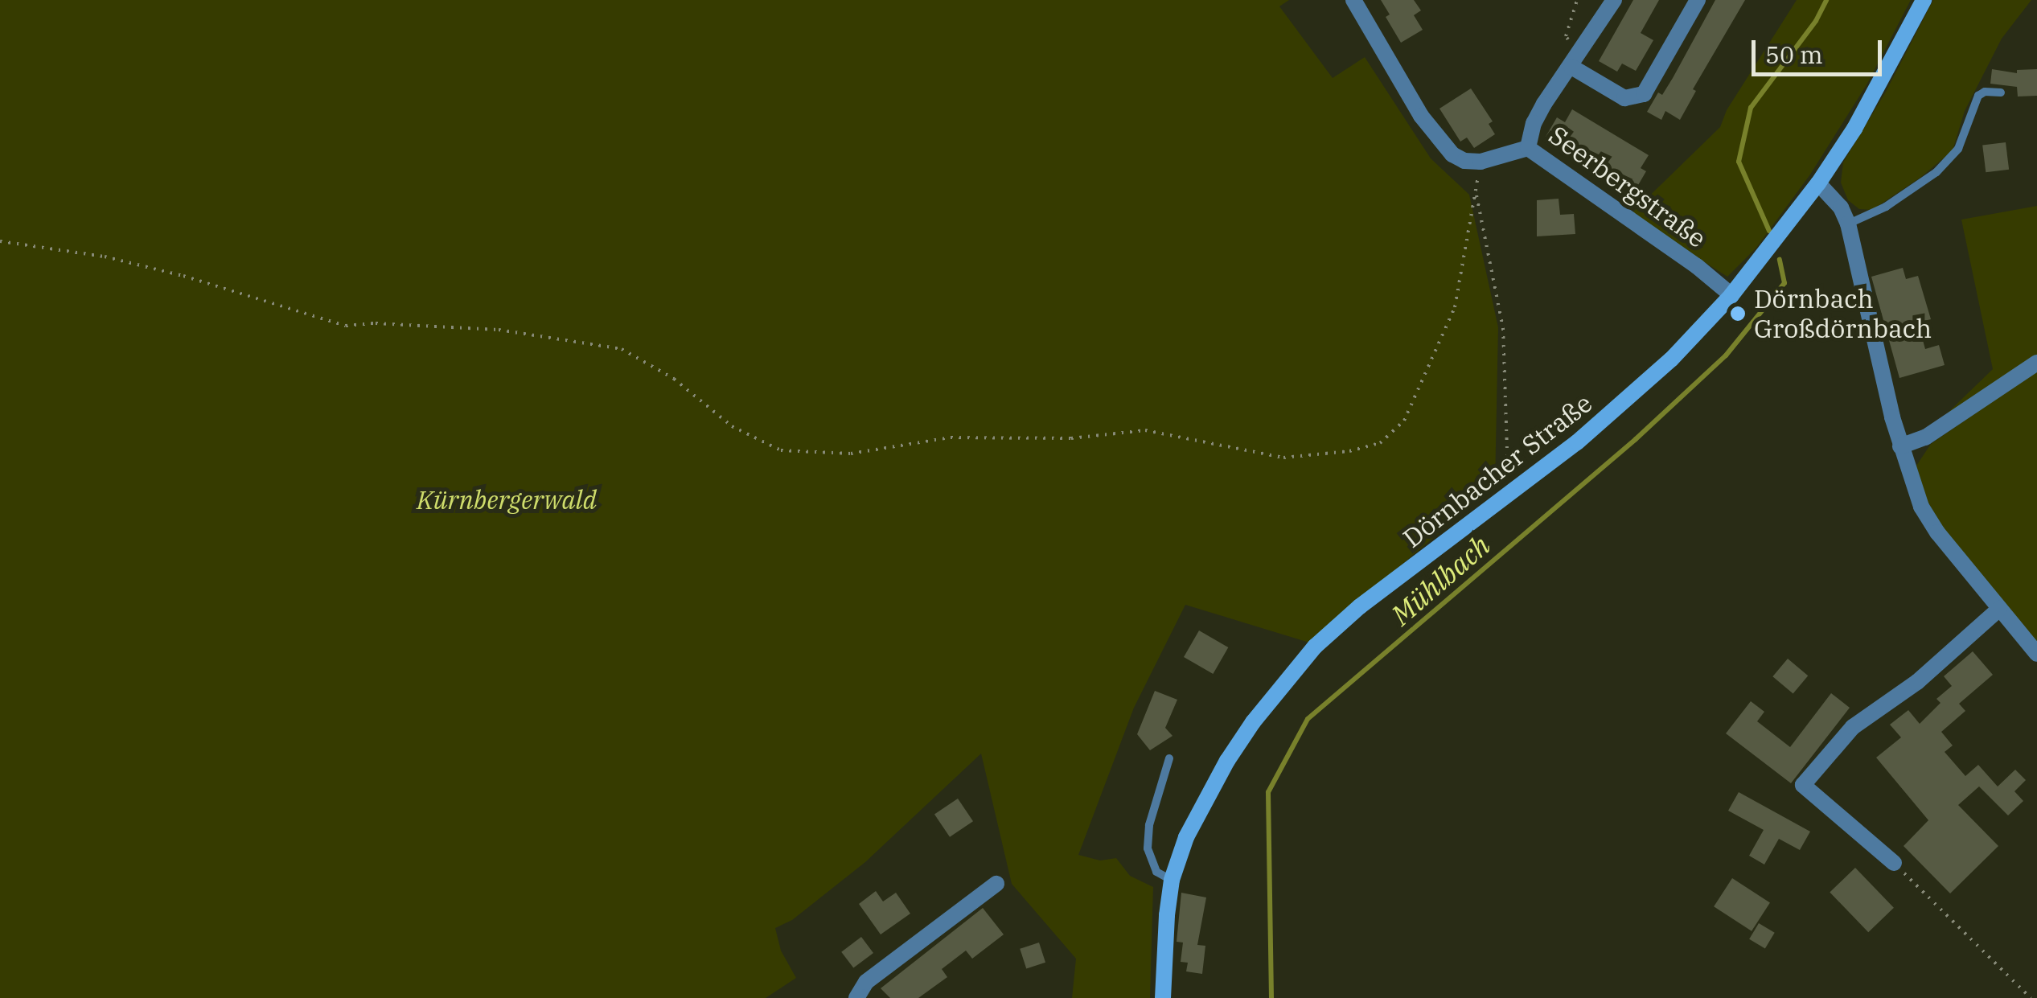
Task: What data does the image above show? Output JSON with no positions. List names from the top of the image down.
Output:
{
  "streets": {
    "street": ["Seerbergstraße", "Dörnbacher Straße"]
  },
  "crossings": [
    ["Seerbergstraße", "Dörnbacher Straße"]
  ],
  "water": ["Mühlbach"],
  "parks": ["Kürnbergerwald"],
  "places": ["Dörnbach Großdörnbach"],
  "scale_bar": "50 m"
}
